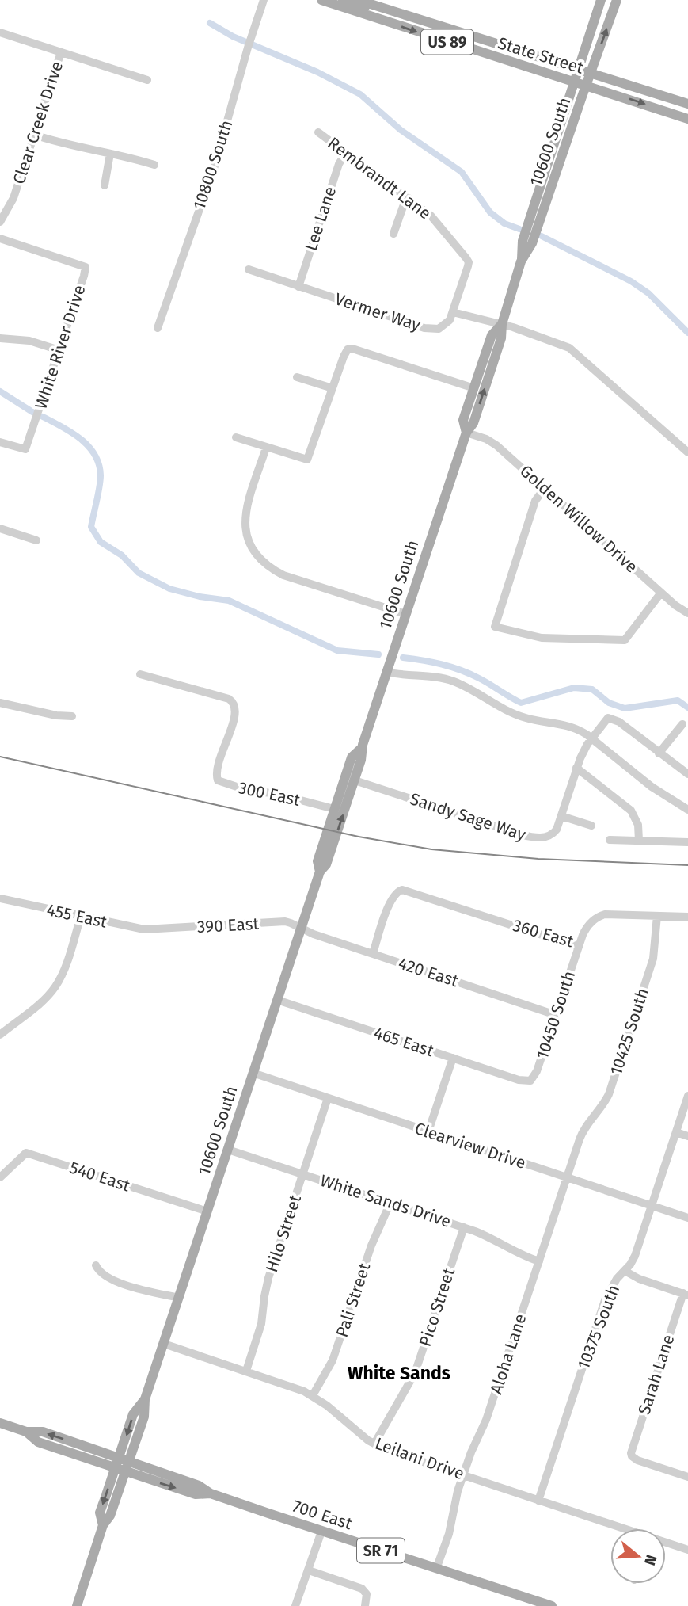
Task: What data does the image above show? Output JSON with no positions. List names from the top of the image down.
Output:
{
  "streets": {
    "main road": [
      "US 89",
      "State Street",
      "10600 South",
      "700 East",
      "SR 71"
    ],
    "street": [
      "Clear Creek Drive",
      "10800 South",
      "Rembrandt Lane",
      "Lee Lane",
      "Vermer Way",
      "White River Drive",
      "Golden Willow Drive",
      "300 East",
      "Sandy Sage Way",
      "455 East",
      "390 East",
      "360 East",
      "420 East",
      "10450 South",
      "10425 South",
      "465 East",
      "Clearview Drive",
      "540 East",
      "White Sands Drive",
      "Hilo Street",
      "Pali Street",
      "Pico Street",
      "10375 South",
      "Aloha Lane",
      "Sarah Lane",
      "Leilani Drive"
    ]
  },
  "crossings": [
    ["State Street", "10600 South"],
    ["10600 South", "Golden Willow Drive"],
    ["10600 South", "300 East"],
    ["10600 South", "Sandy Sage Way"],
    ["10600 South", "390 East"],
    ["10600 South", "420 East"],
    ["10600 South", "465 East"],
    ["10600 South", "Clearview Drive"],
    ["10600 South", "540 East"],
    ["10600 South", "White Sands Drive"],
    ["10600 South", "Leilani Drive"],
    ["10600 South", "700 East"],
    ["Rembrandt Lane", "Lee Lane"],
    ["Rembrandt Lane", "Vermer Way"],
    ["Lee Lane", "Vermer Way"],
    ["455 East", "390 East"],
    ["390 East", "420 East"],
    ["360 East", "420 East"],
    ["360 East", "10450 South"],
    ["360 East", "10425 South"],
    ["420 East", "10450 South"],
    ["10450 South", "465 East"],
    ["10425 South", "Aloha Lane"],
    ["Clearview Drive", "Hilo Street"],
    ["Clearview Drive", "10375 South"],
    ["Clearview Drive", "Aloha Lane"],
    ["White Sands Drive", "Hilo Street"],
    ["White Sands Drive", "Pali Street"],
    ["White Sands Drive", "Pico Street"],
    ["White Sands Drive", "Aloha Lane"],
    ["Hilo Street", "Leilani Drive"],
    ["Pali Street", "Leilani Drive"],
    ["Pico Street", "Leilani Drive"],
    ["10375 South", "Leilani Drive"],
    ["Aloha Lane", "Leilani Drive"],
    ["Aloha Lane", "700 East"]
  ],
  "districts": ["White Sands"],
  "north": "right"
}
